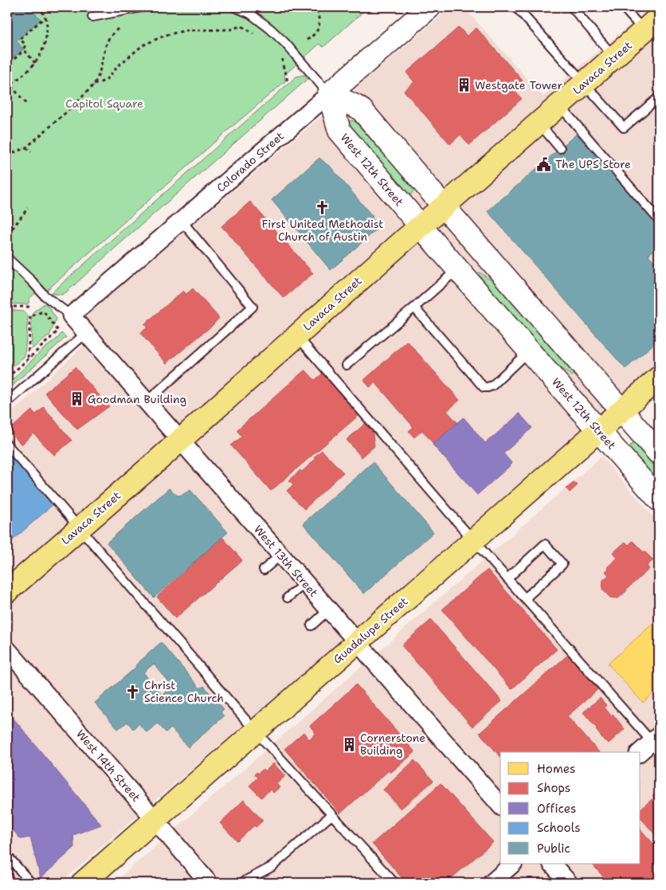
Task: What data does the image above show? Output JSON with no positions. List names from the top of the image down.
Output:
{
  "streets": {
    "main road": [
      "Lavaca Street",
      "Colorado Street",
      "West 12th Street",
      "Guadalupe Street"
    ],
    "street": ["West 13th Street", "West 14th Street"]
  },
  "crossings": [
    ["Lavaca Street", "West 12th Street"],
    ["Lavaca Street", "West 13th Street"],
    ["Colorado Street", "West 12th Street"],
    ["Colorado Street", "West 13th Street"],
    ["West 12th Street", "Guadalupe Street"],
    ["West 13th Street", "Guadalupe Street"],
    ["Guadalupe Street", "West 14th Street"]
  ],
  "parks": ["Capitol Square"],
  "places": {
    "building": ["Westgate Tower", "Goodman Building", "Cornerstone Building"],
    "public building": ["The UPS Store"],
    "church": ["First United Methodist Church of Austin", "Christ Science Church"]
  },
  "legend": [
    "Homes",
    "Shops",
    "Offices",
    "Schools",
    "Public"
  ]
}
